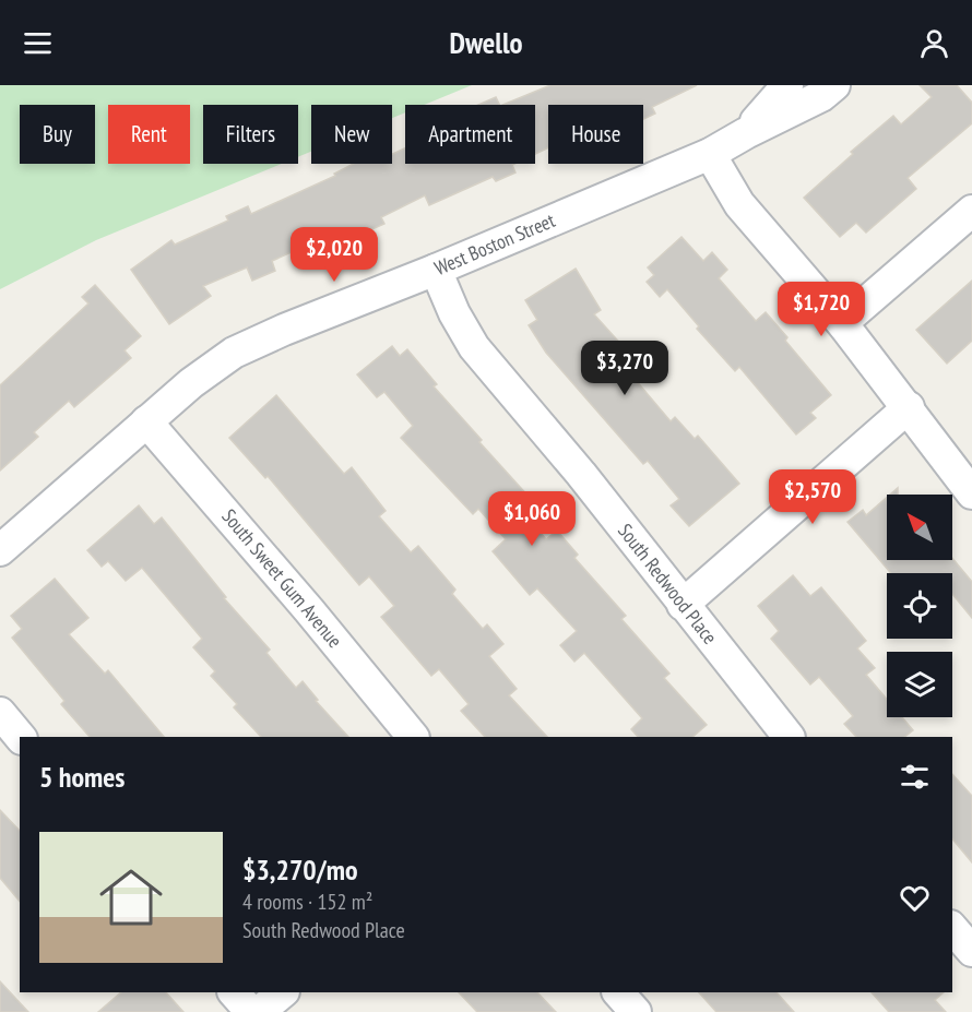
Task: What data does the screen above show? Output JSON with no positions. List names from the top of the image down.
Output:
{
  "streets": {
    "street": ["West Boston Street", "South Sweet Gum Avenue", "South Redwood Place"]
  },
  "crossings": [
    ["West Boston Street", "South Sweet Gum Avenue"],
    ["West Boston Street", "South Redwood Place"]
  ],
  "north": "top left",
  "page": {
    "header": "Dwello",
    "chip": [
      "Buy",
      "Rent",
      "Filters",
      "New",
      "Apartment",
      "House"
    ],
    "price": [
      "$2,020",
      "$1,720",
      "$3,270",
      "$2,570",
      "$1,060"
    ],
    "heading": "5 homes",
    "list": [
      {
        "name": "$3,270/mo",
        "note": "4 rooms · 152 m² · South Redwood Place"
      }
    ]
  }
}
